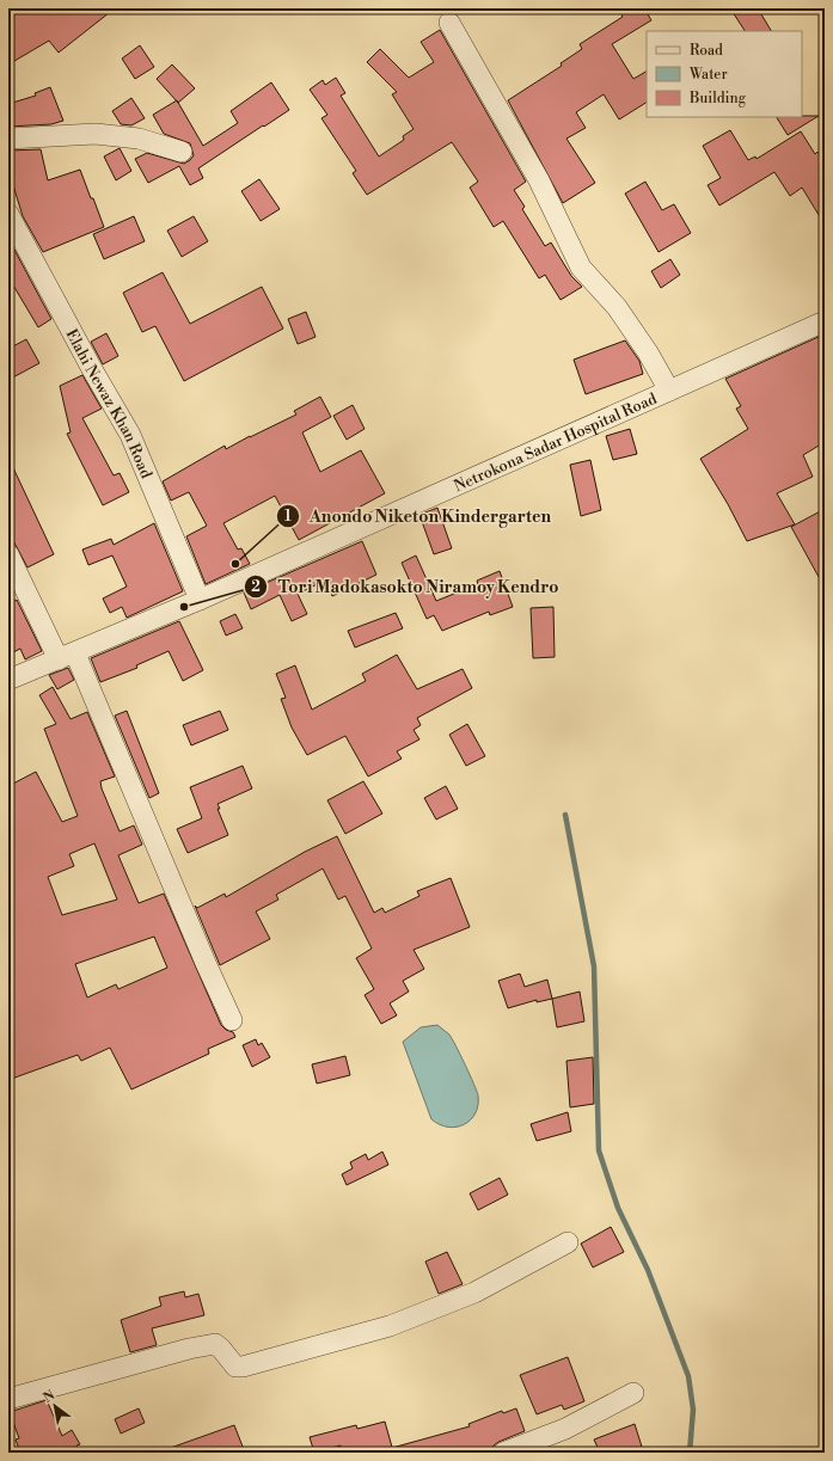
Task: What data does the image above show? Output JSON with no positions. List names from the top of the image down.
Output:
{
  "streets": {
    "street": ["Elahi Newaz Khan Road", "Netrokona Sadar Hospital Road"]
  },
  "crossings": [
    ["Elahi Newaz Khan Road", "Netrokona Sadar Hospital Road"]
  ],
  "places": ["Anondo Niketon Kindergarten", "Tori Madokasokto Niramoy Kendro"],
  "legend": ["Road", "Water", "Building"],
  "north": "top left"
}
